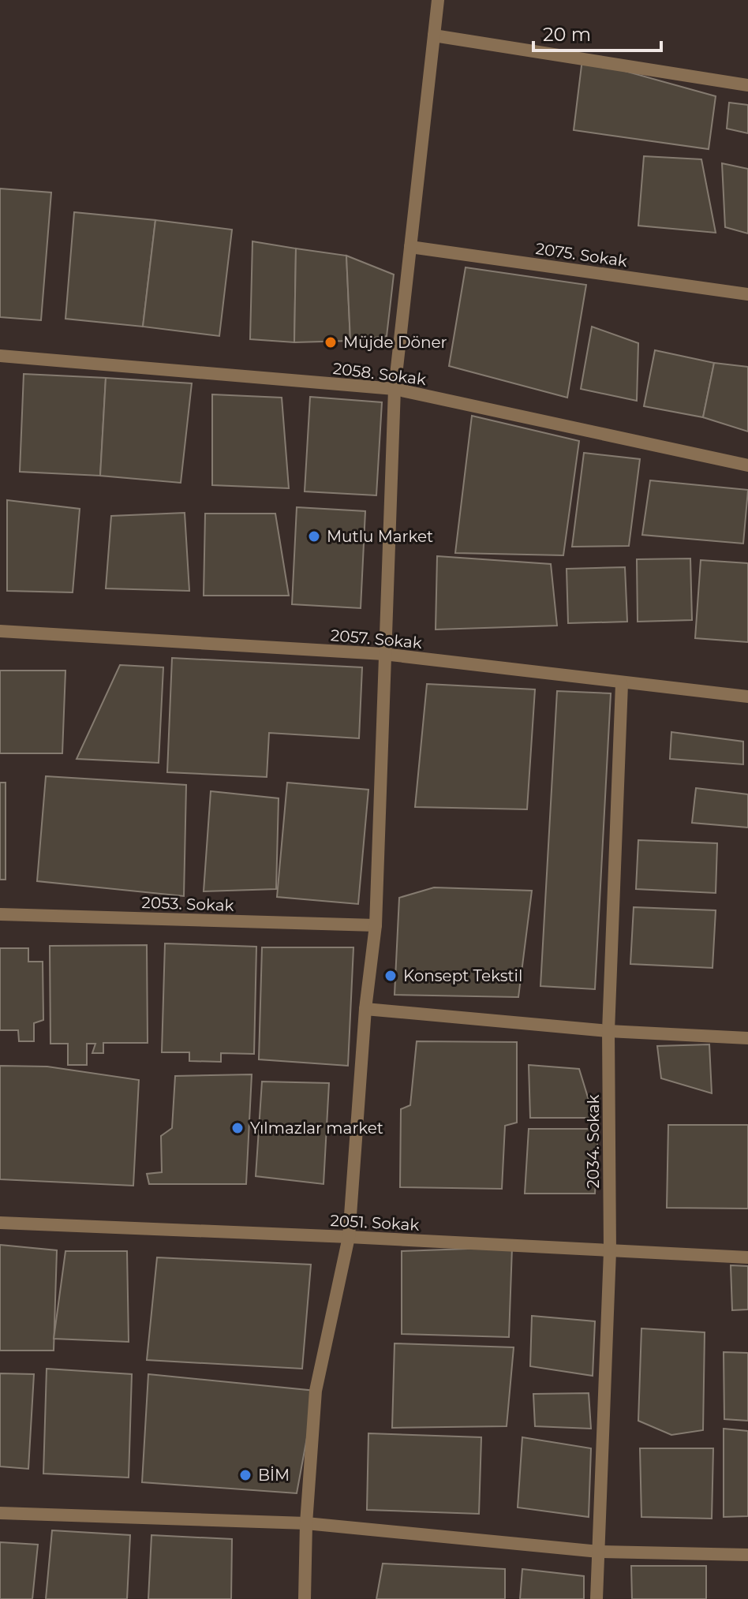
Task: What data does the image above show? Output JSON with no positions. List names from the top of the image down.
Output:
{
  "streets": {
    "street": [
      "2075. Sokak",
      "2058. Sokak",
      "2057. Sokak",
      "2053. Sokak",
      "2034. Sokak",
      "2051. Sokak"
    ]
  },
  "crossings": [
    ["2057. Sokak", "2034. Sokak"],
    ["2034. Sokak", "2051. Sokak"]
  ],
  "places": [
    "Müjde Döner",
    "Mutlu Market",
    "Konsept Tekstil",
    "Yılmazlar market",
    "BİM"
  ],
  "scale_bar": "20 m"
}
